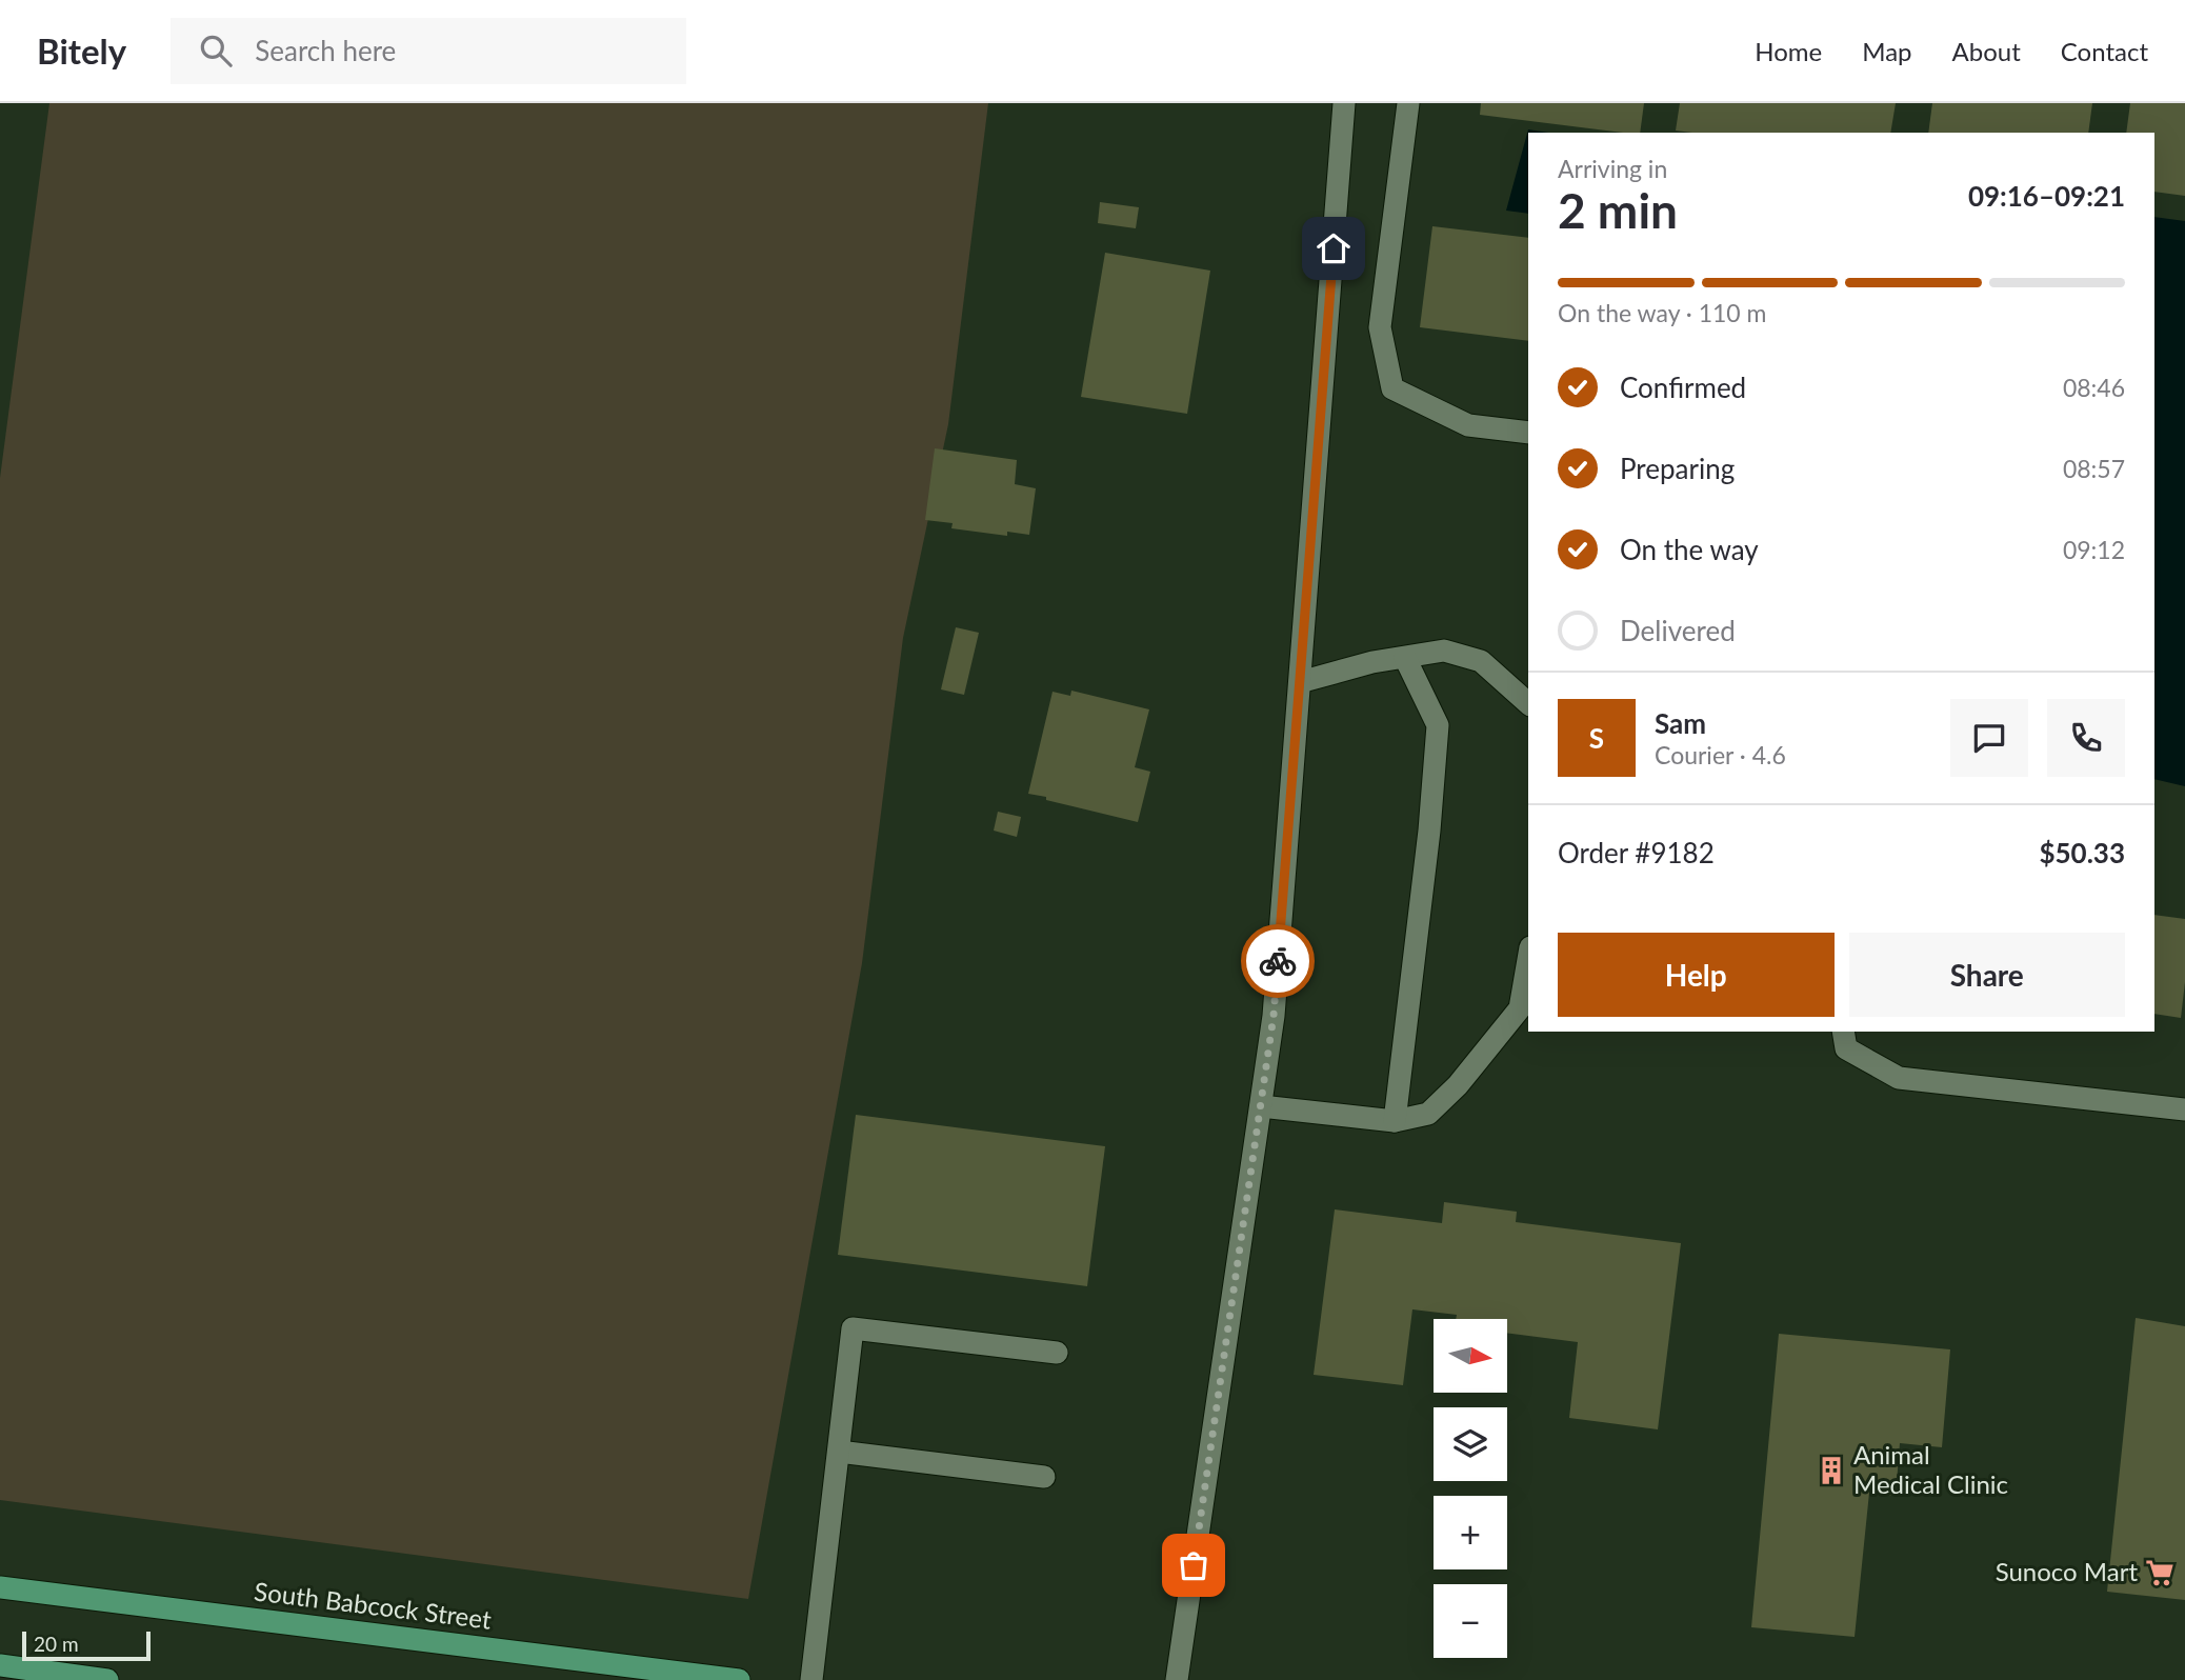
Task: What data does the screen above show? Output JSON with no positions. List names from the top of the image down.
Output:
{
  "streets": {
    "main road": ["South Babcock Street"]
  },
  "places": {
    "building": ["Animal Medical Clinic"],
    "supermarket": ["Sunoco Mart"]
  },
  "scale_bar": "20 m",
  "north": "right",
  "page": {
    "header": "Bitely",
    "search": "Search here",
    "nav": [
      "Home",
      "Map",
      "About",
      "Contact"
    ],
    "heading": ["2 min", "Arriving in", "09:16–09:21"],
    "panel": [
      "Sam",
      "Courier · 4.6",
      "Order #9182",
      "$50.33"
    ],
    "bar": "On the way · 110 m",
    "list": [
      ["Confirmed", "08:46"],
      ["Preparing", "08:57"],
      ["On the way", "09:12"],
      "Delivered"
    ],
    "round": "S",
    "buttons": ["Help", "Share"],
    "map_buttons": ["+", "−"],
    "scale": "20 m"
  }
}
